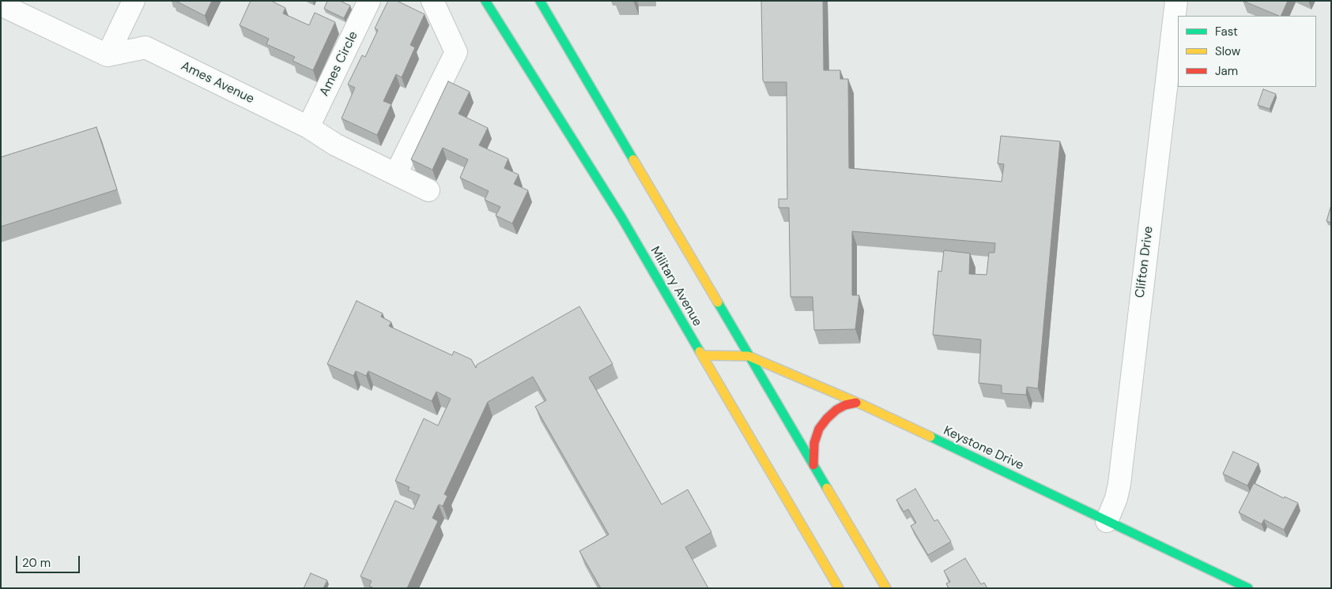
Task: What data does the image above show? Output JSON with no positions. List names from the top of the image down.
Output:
{
  "streets": {
    "main road": ["Military Avenue", "Keystone Drive"],
    "street": ["Ames Circle", "Ames Avenue", "Clifton Drive"]
  },
  "crossings": [
    ["Ames Circle", "Ames Avenue"],
    ["Clifton Drive", "Keystone Drive"],
    ["Military Avenue", "Keystone Drive"]
  ],
  "legend": ["Fast", "Slow", "Jam"],
  "scale_bar": "20 m"
}
